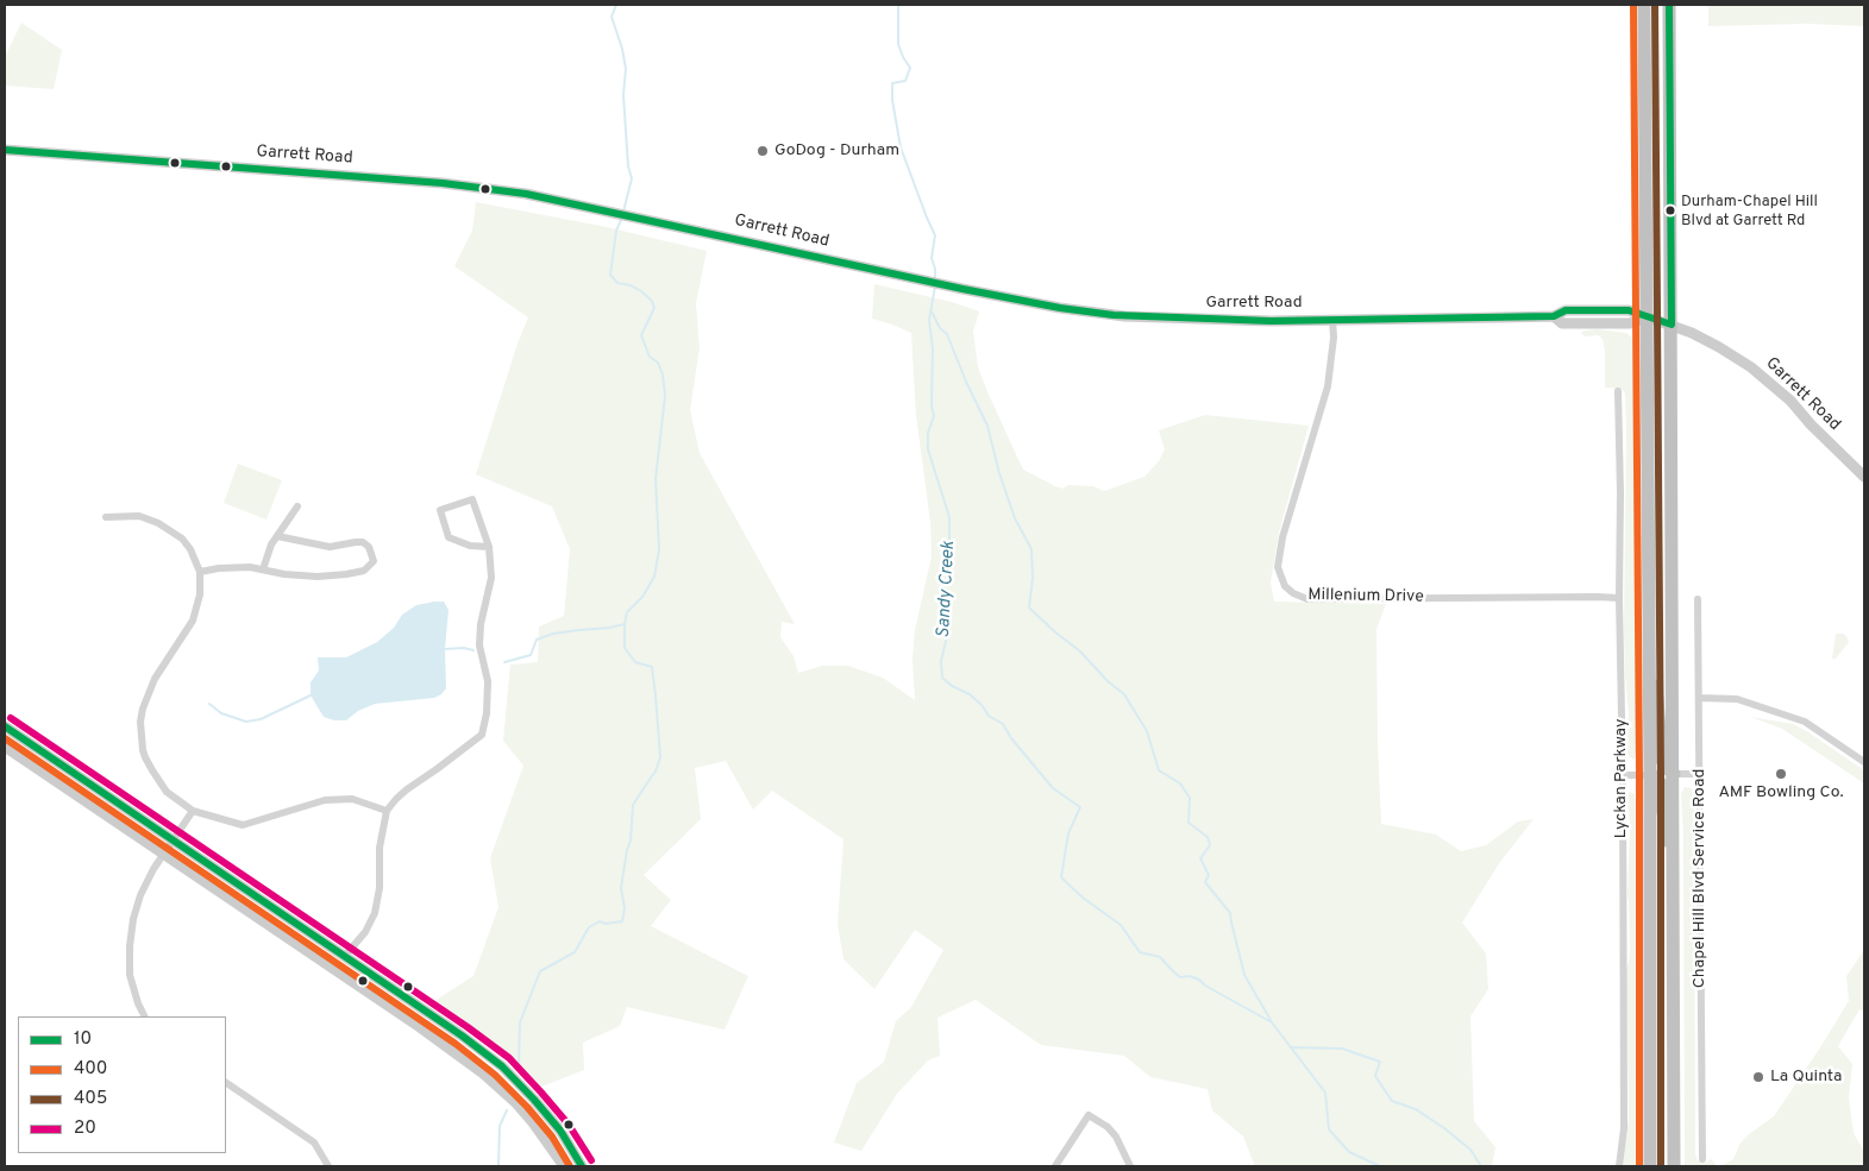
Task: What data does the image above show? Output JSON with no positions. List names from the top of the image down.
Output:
{
  "streets": {
    "street": [
      "Garrett Road",
      "Millenium Drive",
      "Lyckan Parkway",
      "Chapel Hill Blvd Service Road"
    ]
  },
  "crossings": [
    ["Garrett Road", "Millenium Drive"],
    ["Millenium Drive", "Lyckan Parkway"]
  ],
  "water": ["Sandy Creek"],
  "places": [
    "GoDog - Durham",
    "Durham-Chapel Hill Blvd at Garrett Rd",
    "AMF Bowling Co.",
    "La Quinta"
  ],
  "lines": [
    "transit line 10",
    "transit line 400",
    "transit line 405",
    "transit line 20"
  ],
  "legend": [
    "10",
    "400",
    "405",
    "20"
  ]
}
